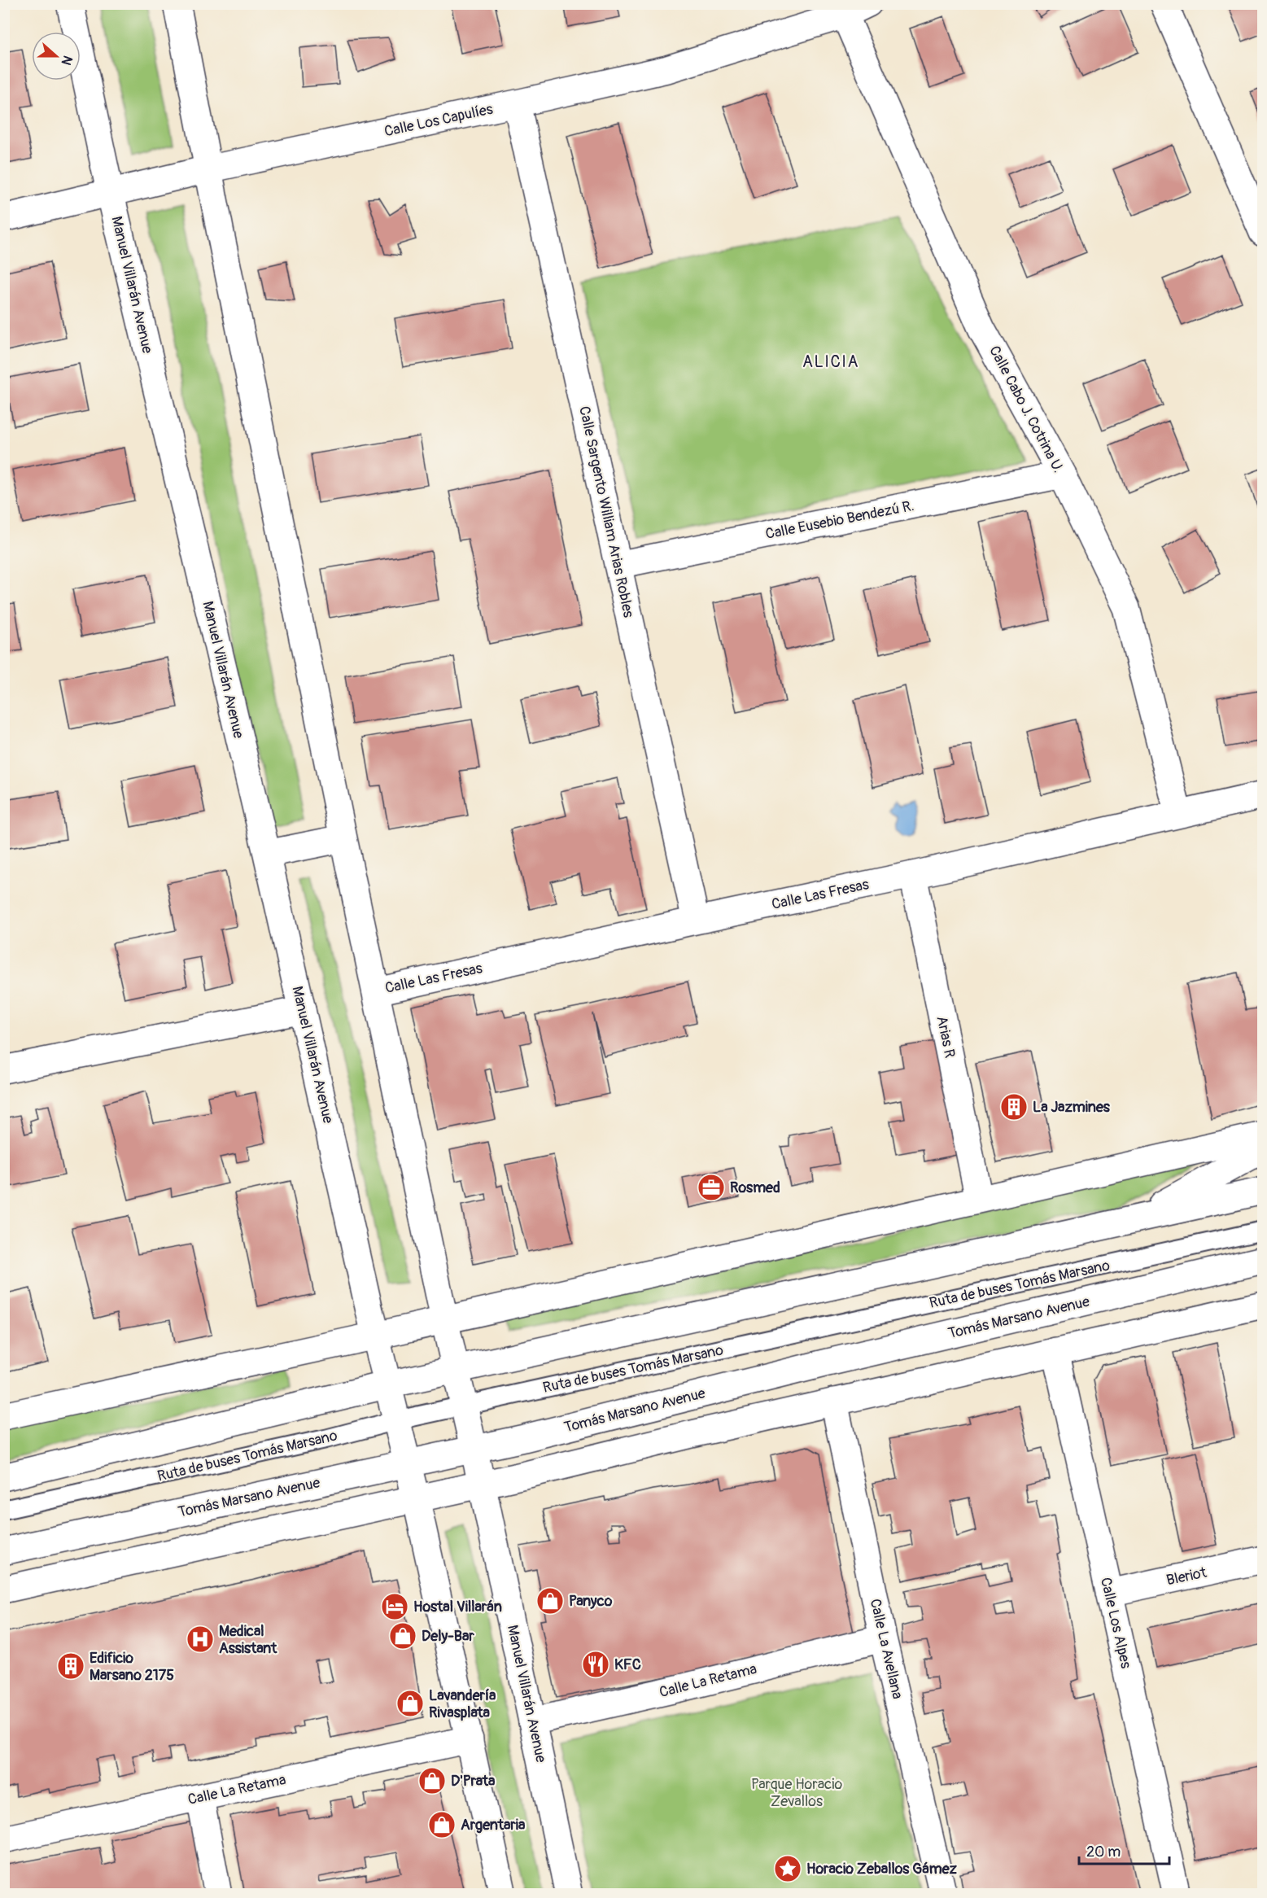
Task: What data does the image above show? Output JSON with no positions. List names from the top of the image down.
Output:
{
  "streets": {
    "street": [
      "Calle Los Capulíes",
      "Manuel Villarán Avenue",
      "Calle Cabo J. Cotrina U.",
      "Calle Sargento William Arias Robles",
      "Calle Eusebio Bendezú R.",
      "Calle Las Fresas",
      "Arias R",
      "Tomás Marsano Avenue",
      "Bleriot",
      "Calle Los Alpes",
      "Calle La Avellana",
      "Calle La Retama"
    ],
    "lane": ["Ruta de buses Tomás Marsano"]
  },
  "crossings": [
    ["Calle Los Capulíes", "Manuel Villarán Avenue"],
    ["Calle Los Capulíes", "Calle Cabo J. Cotrina U."],
    ["Calle Los Capulíes", "Calle Sargento William Arias Robles"],
    ["Manuel Villarán Avenue", "Ruta de buses Tomás Marsano"],
    ["Manuel Villarán Avenue", "Tomás Marsano Avenue"],
    ["Manuel Villarán Avenue", "Calle La Retama"],
    ["Calle Cabo J. Cotrina U.", "Calle Eusebio Bendezú R."],
    ["Calle Cabo J. Cotrina U.", "Calle Las Fresas"],
    ["Calle Sargento William Arias Robles", "Calle Eusebio Bendezú R."],
    ["Calle Sargento William Arias Robles", "Calle Las Fresas"],
    ["Calle Las Fresas", "Arias R"],
    ["Bleriot", "Calle Los Alpes"],
    ["Calle La Avellana", "Calle La Retama"]
  ],
  "districts": ["ALICIA"],
  "parks": ["Parque Horacio Zevallos"],
  "places": {
    "building": ["La Jazmines", "Edificio Marsano 2175"],
    "office": ["Rosmed"],
    "shop": [
      "Panyco",
      "Dely-Bar",
      "Lavandería Rivasplata",
      "D'Prata",
      "Argentaria"
    ],
    "hotel": ["Hostal Villarán"],
    "hospital": ["Medical Assistant"],
    "restaurant": ["KFC"],
    "place": ["Horacio Zeballos Gámez"]
  },
  "scale_bar": "20 m",
  "north": "right"
}
